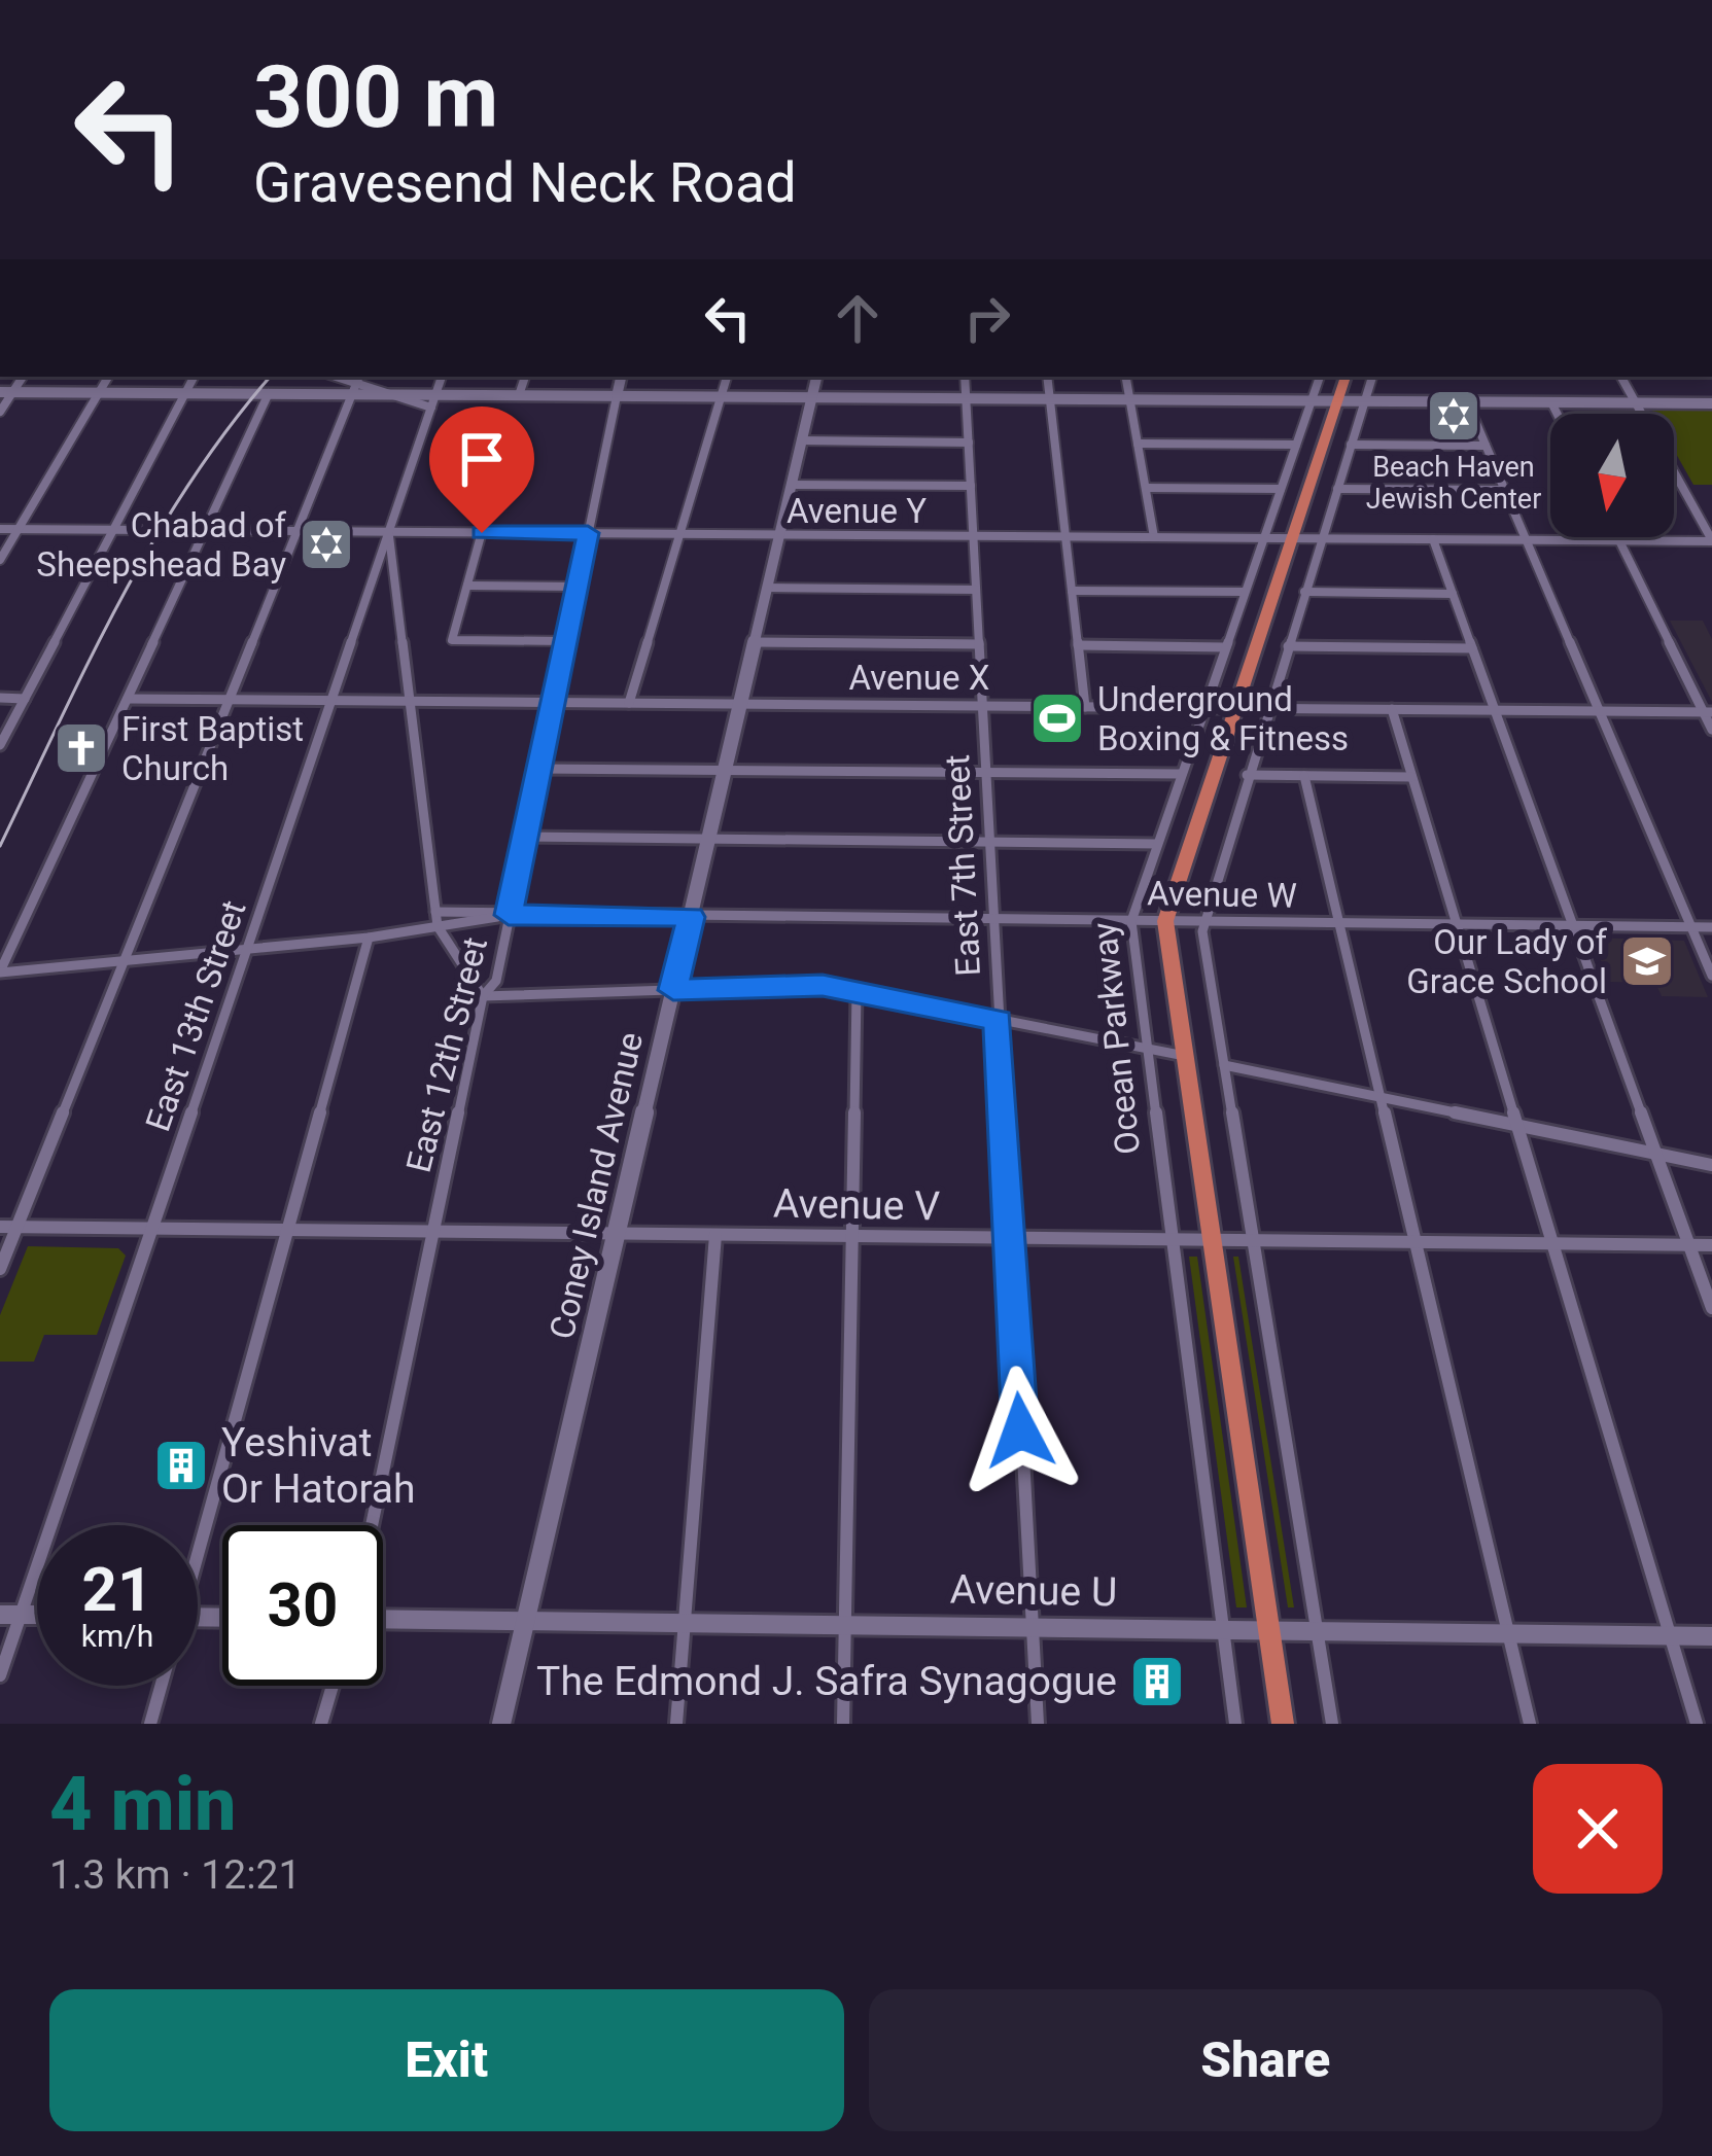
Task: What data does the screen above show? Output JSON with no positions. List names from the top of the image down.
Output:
{
  "streets": {
    "main road": [
      "Ocean Parkway",
      "East 12th Street",
      "Coney Island Avenue",
      "Avenue U"
    ],
    "street": [
      "Avenue Y",
      "Avenue X",
      "East 7th Street",
      "Avenue W",
      "East 13th Street",
      "Avenue V"
    ]
  },
  "crossings": [
    ["Avenue Y", "East 7th Street"],
    ["Avenue Y", "East 13th Street"],
    ["Avenue Y", "Ocean Parkway"],
    ["Avenue Y", "East 12th Street"],
    ["Avenue Y", "Coney Island Avenue"],
    ["Avenue X", "East 7th Street"],
    ["Avenue X", "East 13th Street"],
    ["Avenue X", "Ocean Parkway"],
    ["Avenue X", "East 12th Street"],
    ["Avenue X", "Coney Island Avenue"],
    ["East 7th Street", "Avenue W"],
    ["East 7th Street", "Avenue V"],
    ["East 7th Street", "Avenue U"],
    ["Avenue W", "East 13th Street"],
    ["Avenue W", "Ocean Parkway"],
    ["Avenue W", "East 12th Street"],
    ["Avenue W", "Coney Island Avenue"],
    ["East 13th Street", "Avenue V"],
    ["Ocean Parkway", "Avenue V"],
    ["Ocean Parkway", "Avenue U"],
    ["East 12th Street", "Avenue V"],
    ["Coney Island Avenue", "Avenue V"],
    ["Coney Island Avenue", "Avenue U"]
  ],
  "places": {
    "synagogue": ["Beach Haven Jewish Center", "Chabad of Sheepshead Bay"],
    "sports": ["Underground Boxing & Fitness"],
    "church": ["First Baptist Church"],
    "school or university": ["Our Lady of Grace School"],
    "building": ["Yeshivat Or Hatorah", "The Edmond J. Safra Synagogue"]
  },
  "north": "bottom",
  "page": {
    "turn": ["300 m", "Gravesend Neck Road"],
    "speed": "21 km/h",
    "limit": "30",
    "heading": ["4 min", "1.3 km · 12:21"],
    "buttons": ["Exit", "Share"]
  }
}
